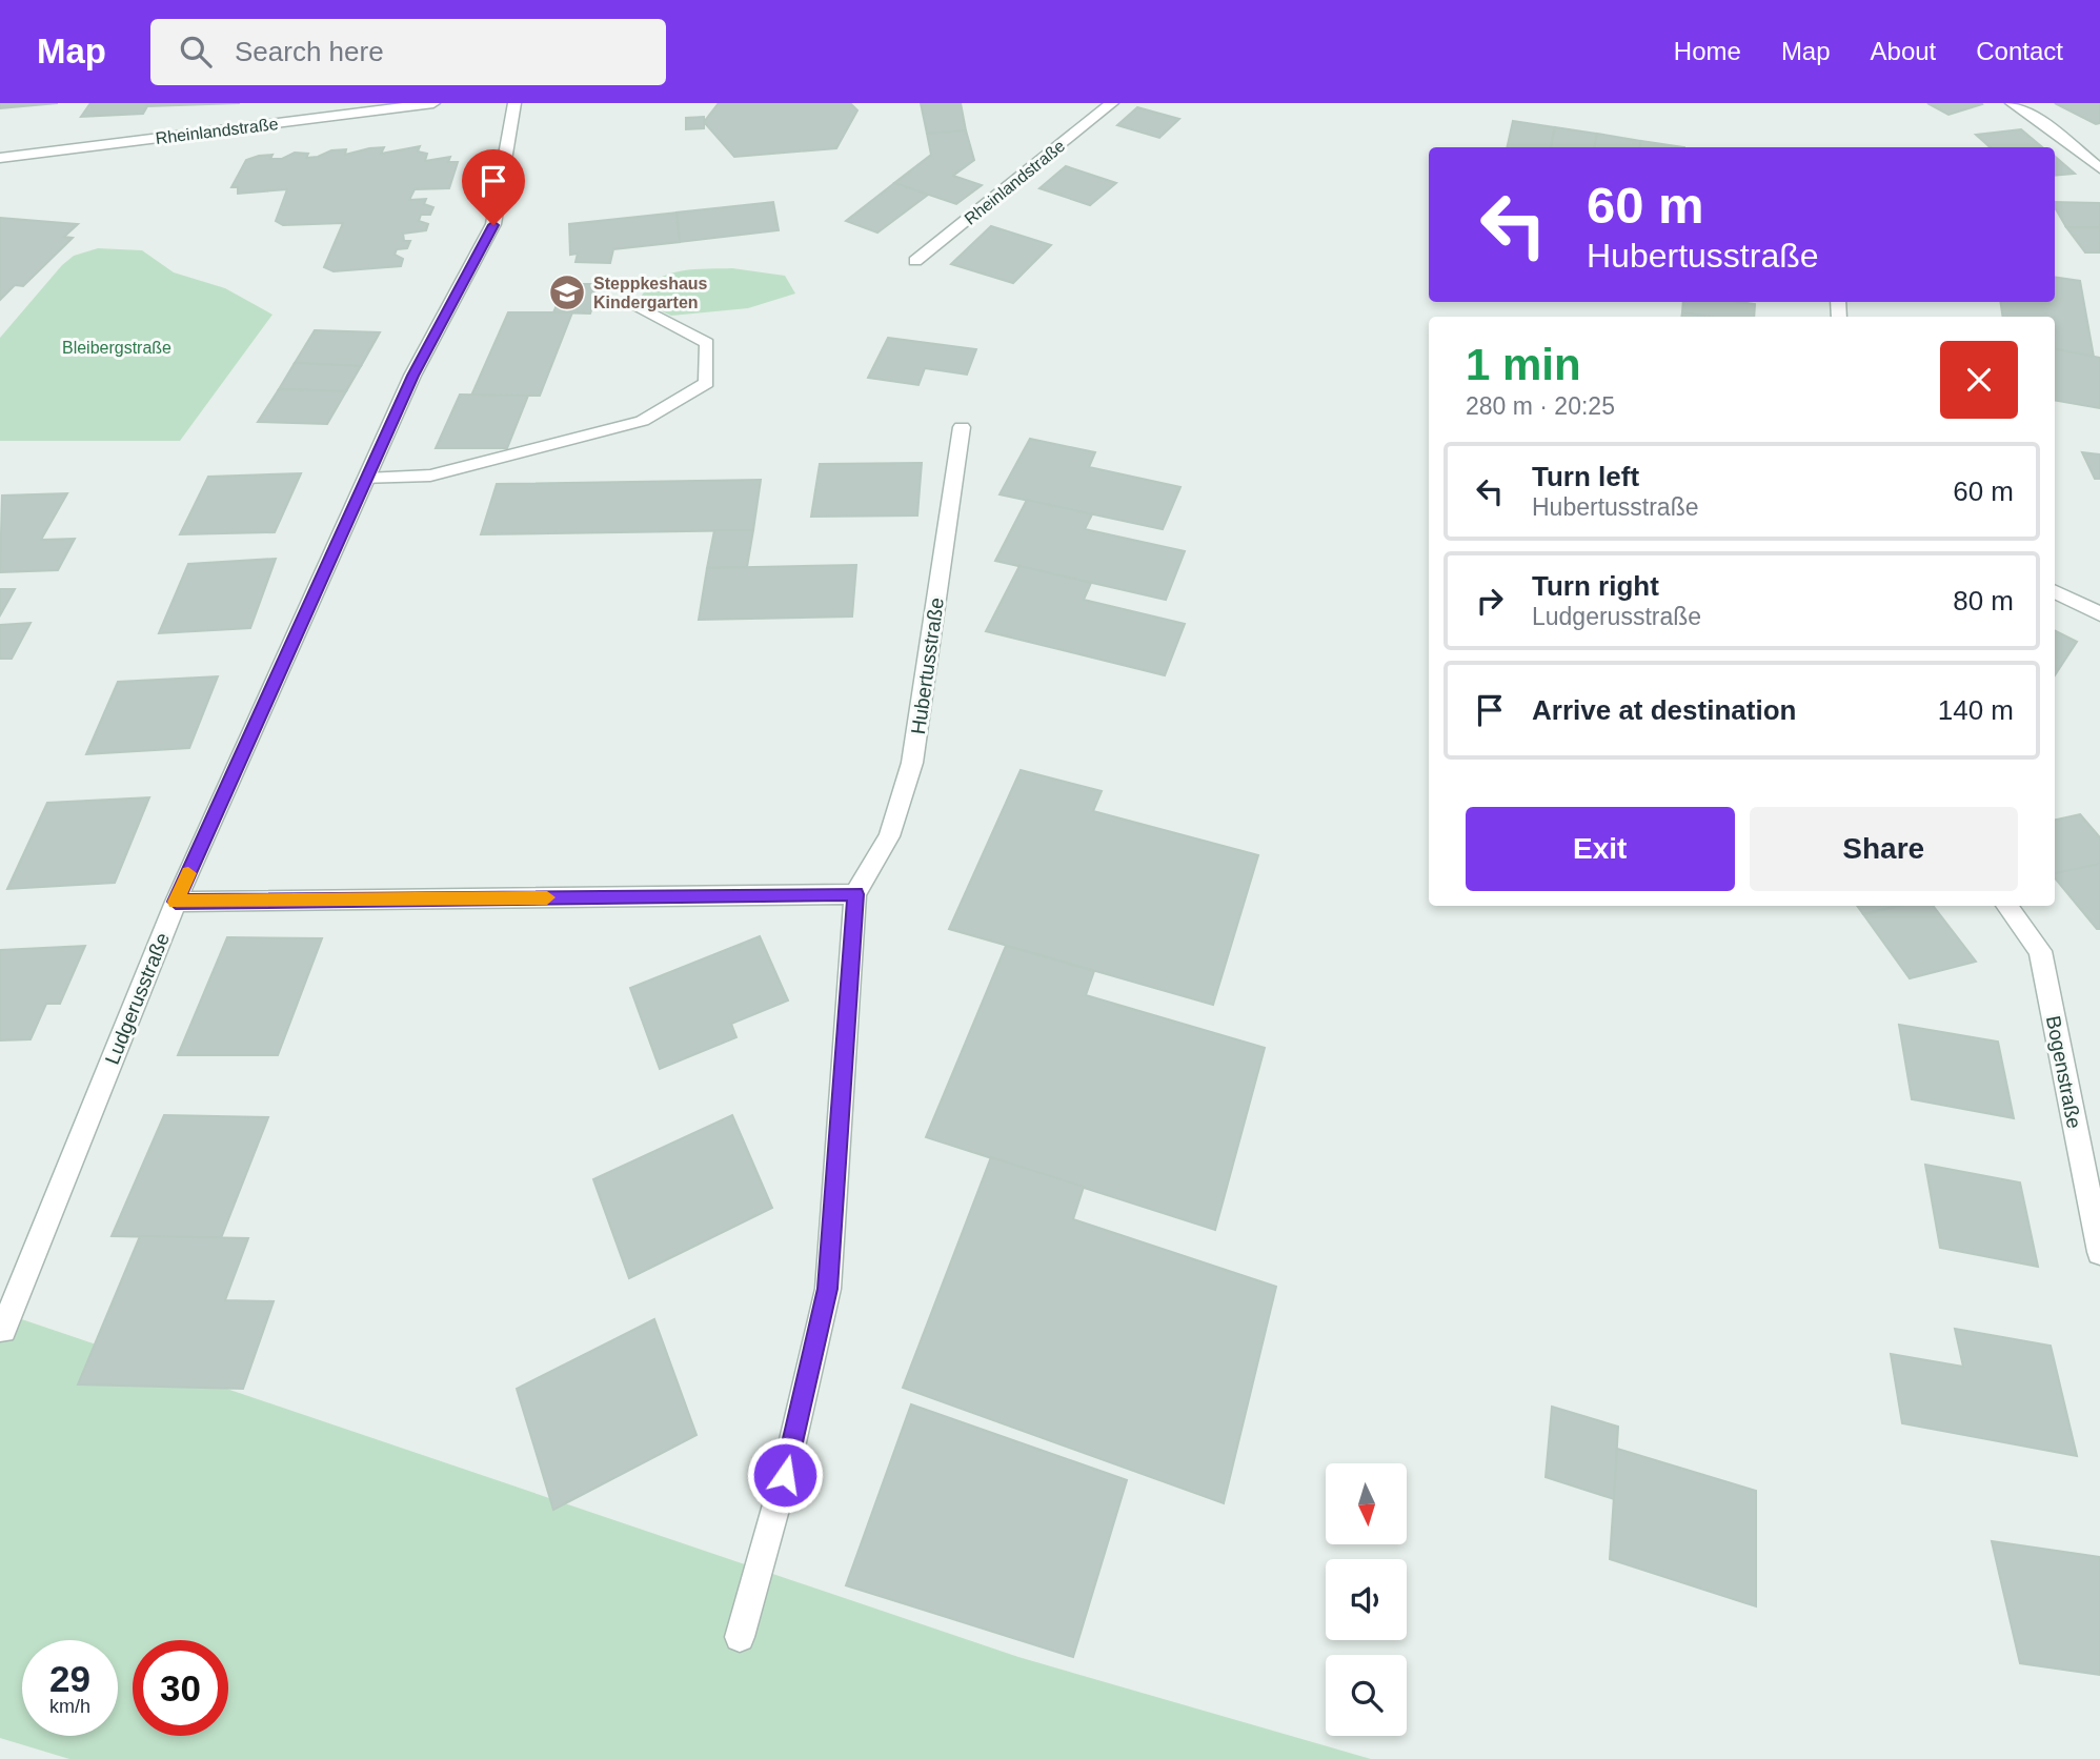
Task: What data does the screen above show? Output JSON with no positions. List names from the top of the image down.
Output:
{
  "streets": {
    "street": [
      "Rheinlandstraße",
      "Hubertusstraße",
      "Ludgerusstraße",
      "Bogenstraße"
    ]
  },
  "parks": ["Bleibergstraße"],
  "places": {
    "school or university": ["Steppkeshaus Kindergarten"]
  },
  "north": "bottom",
  "page": {
    "header": "Map",
    "search": "Search here",
    "nav": [
      "Home",
      "Map",
      "About",
      "Contact"
    ],
    "turn": ["60 m", "Hubertusstraße"],
    "heading": ["1 min", "280 m · 20:25"],
    "list": [
      {
        "name": "Turn left",
        "note": "Hubertusstraße",
        "value": "60 m"
      },
      {
        "name": "Turn right",
        "note": "Ludgerusstraße",
        "value": "80 m"
      },
      {
        "name": "Arrive at destination",
        "value": "140 m"
      }
    ],
    "buttons": ["Exit", "Share"],
    "speed": "29 km/h",
    "limit": "30"
  }
}
